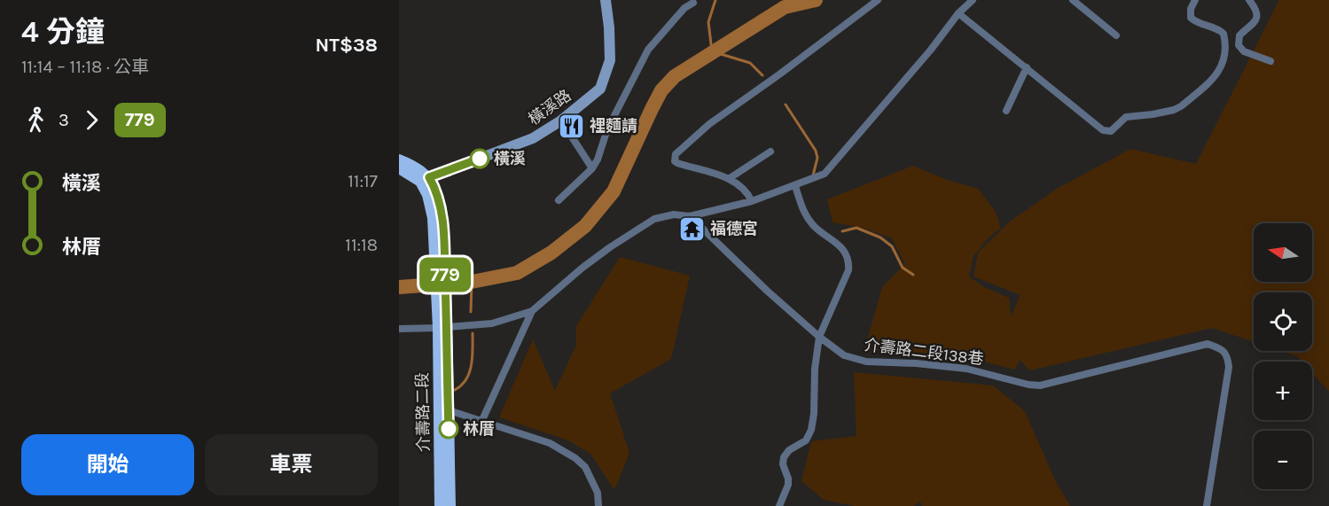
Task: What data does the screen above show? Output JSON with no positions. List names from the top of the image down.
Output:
{
  "streets": {
    "main road": ["橫溪路", "介壽路二段"],
    "street": ["介壽路二段138巷"]
  },
  "crossings": [
    ["橫溪路", "介壽路二段"]
  ],
  "places": {
    "restaurant": ["裡麵請"],
    "other": ["橫溪", "林厝"],
    "temple": ["福德宮"]
  },
  "lines": ["bus line 779"],
  "north": "left",
  "page": {
    "heading": ["4 分鐘", "11:14 – 11:18 · 公車", "NT$38"],
    "on_map": "779",
    "legs": ["3", "779"],
    "list": [
      {
        "name": "橫溪",
        "value": "11:17"
      },
      {
        "name": "林厝",
        "value": "11:18"
      }
    ],
    "map_buttons": ["+", "−"],
    "buttons": ["開始", "車票"]
  }
}
